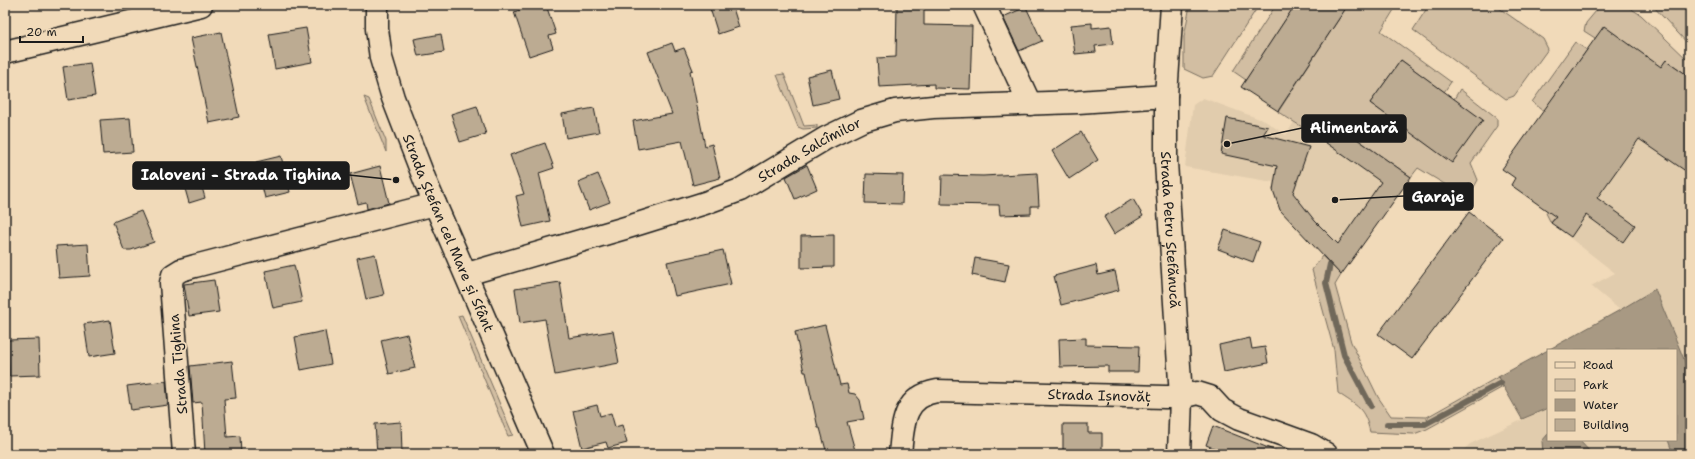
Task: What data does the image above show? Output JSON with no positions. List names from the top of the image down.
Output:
{
  "streets": {
    "street": [
      "Strada Salcîmilor",
      "Strada Petru Ștefănucă",
      "Strada Ștefan cel Mare și Sfânt",
      "Strada Tighina",
      "Strada Ișnovăț"
    ]
  },
  "crossings": [
    ["Strada Salcîmilor", "Strada Petru Ștefănucă"],
    ["Strada Salcîmilor", "Strada Ștefan cel Mare și Sfânt"],
    ["Strada Petru Ștefănucă", "Strada Ișnovăț"],
    ["Strada Ștefan cel Mare și Sfânt", "Strada Tighina"]
  ],
  "places": ["Alimentară", "Ialoveni - Strada Tighina", "Garaje"],
  "legend": [
    "Road",
    "Park",
    "Water",
    "Building"
  ],
  "scale_bar": "20 m"
}
